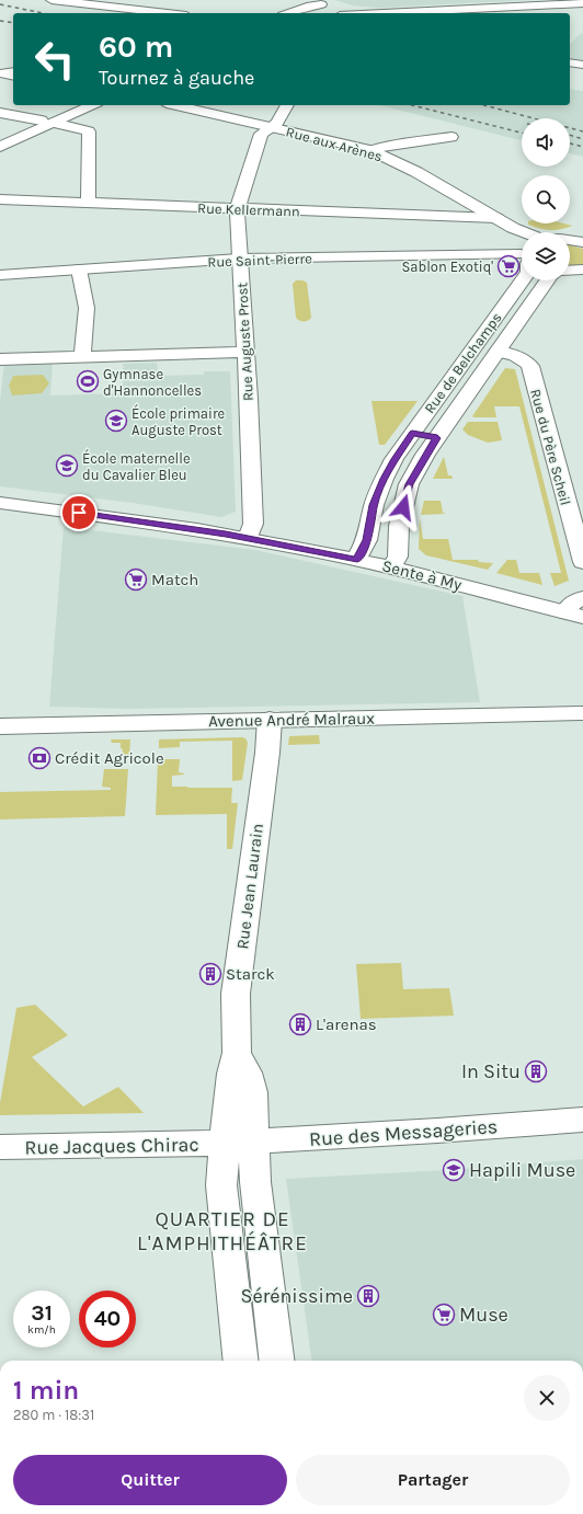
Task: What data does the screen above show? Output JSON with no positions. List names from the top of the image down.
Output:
{
  "streets": {
    "street": [
      "Rue aux Arènes",
      "Rue Kellermann",
      "Rue Saint-Pierre",
      "Rue Auguste Prost",
      "Rue de Belchamps",
      "Rue du Père Scheil",
      "Sente à My",
      "Avenue André Malraux",
      "Rue Jean Laurain",
      "Rue des Messageries",
      "Rue Jacques Chirac"
    ]
  },
  "crossings": [
    ["Rue aux Arènes", "Rue Kellermann"],
    ["Rue aux Arènes", "Rue Auguste Prost"],
    ["Rue Kellermann", "Rue Auguste Prost"],
    ["Rue Saint-Pierre", "Rue Auguste Prost"],
    ["Rue Auguste Prost", "Sente à My"],
    ["Rue de Belchamps", "Rue du Père Scheil"],
    ["Rue de Belchamps", "Sente à My"],
    ["Avenue André Malraux", "Rue Jean Laurain"],
    ["Rue Jean Laurain", "Rue des Messageries"],
    ["Rue Jean Laurain", "Rue Jacques Chirac"],
    ["Rue des Messageries", "Rue Jacques Chirac"]
  ],
  "districts": ["QUARTIER DE L'AMPHITHÉÂTRE"],
  "places": {
    "supermarket": ["Sablon Exotiq'", "Match", "Muse"],
    "sports": ["Gymnase d'Hannoncelles"],
    "school or university": ["École primaire Auguste Prost", "École maternelle du Cavalier Bleu", "Hapili Muse"],
    "bank": ["Crédit Agricole"],
    "building": [
      "Starck",
      "L'arenas",
      "In Situ",
      "Sérénissime"
    ]
  },
  "page": {
    "turn": ["60 m", "Tournez à gauche"],
    "speed": "31 km/h",
    "limit": "40",
    "heading": ["1 min", "280 m · 18:31"],
    "buttons": ["Quitter", "Partager"]
  }
}
